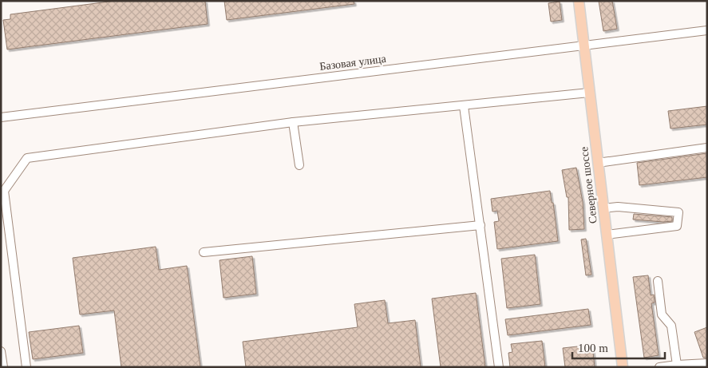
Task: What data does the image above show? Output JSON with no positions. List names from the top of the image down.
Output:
{
  "streets": {
    "main road": ["Северное шоссе"],
    "street": ["Базовая улица"]
  },
  "crossings": [
    ["Базовая улица", "Северное шоссе"]
  ],
  "scale_bar": "100 m"
}
